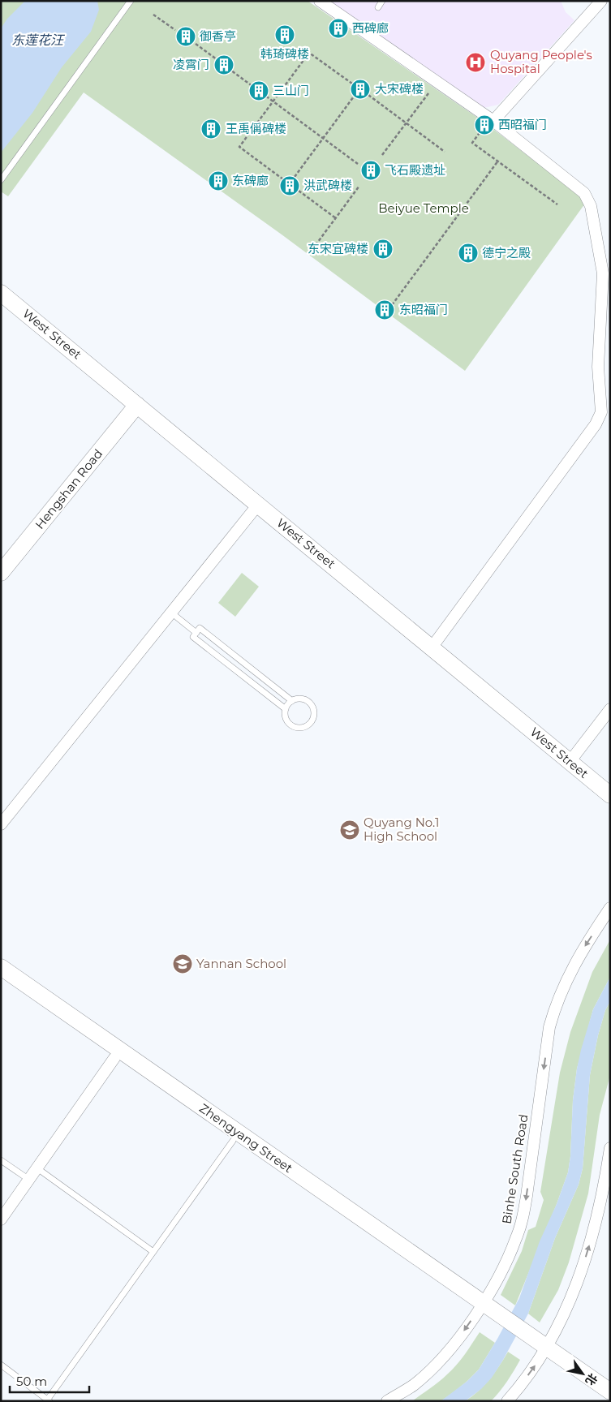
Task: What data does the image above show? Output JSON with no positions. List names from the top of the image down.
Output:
{
  "streets": {
    "main road": ["West Street", "Hengshan Road", "Zhengyang Street"],
    "street": ["Binhe South Road"]
  },
  "crossings": [
    ["West Street", "Hengshan Road"],
    ["Zhengyang Street", "Binhe South Road"]
  ],
  "water": ["东莲花汪"],
  "parks": ["Beiyue Temple"],
  "places": {
    "building": [
      "西碑廊",
      "韩琦碑楼",
      "御香亭",
      "凌霄门",
      "大宋碑楼",
      "三山门",
      "西昭福门",
      "王禹偁碑楼",
      "飞石殿遗址",
      "东碑廊",
      "洪武碑楼",
      "东宋宜碑楼",
      "德宁之殿",
      "东昭福门"
    ],
    "hospital": ["Quyang People's Hospital"],
    "school or university": ["Quyang No.1 High School", "Yannan School"]
  },
  "scale_bar": "50 m",
  "north": "bottom right"
}
